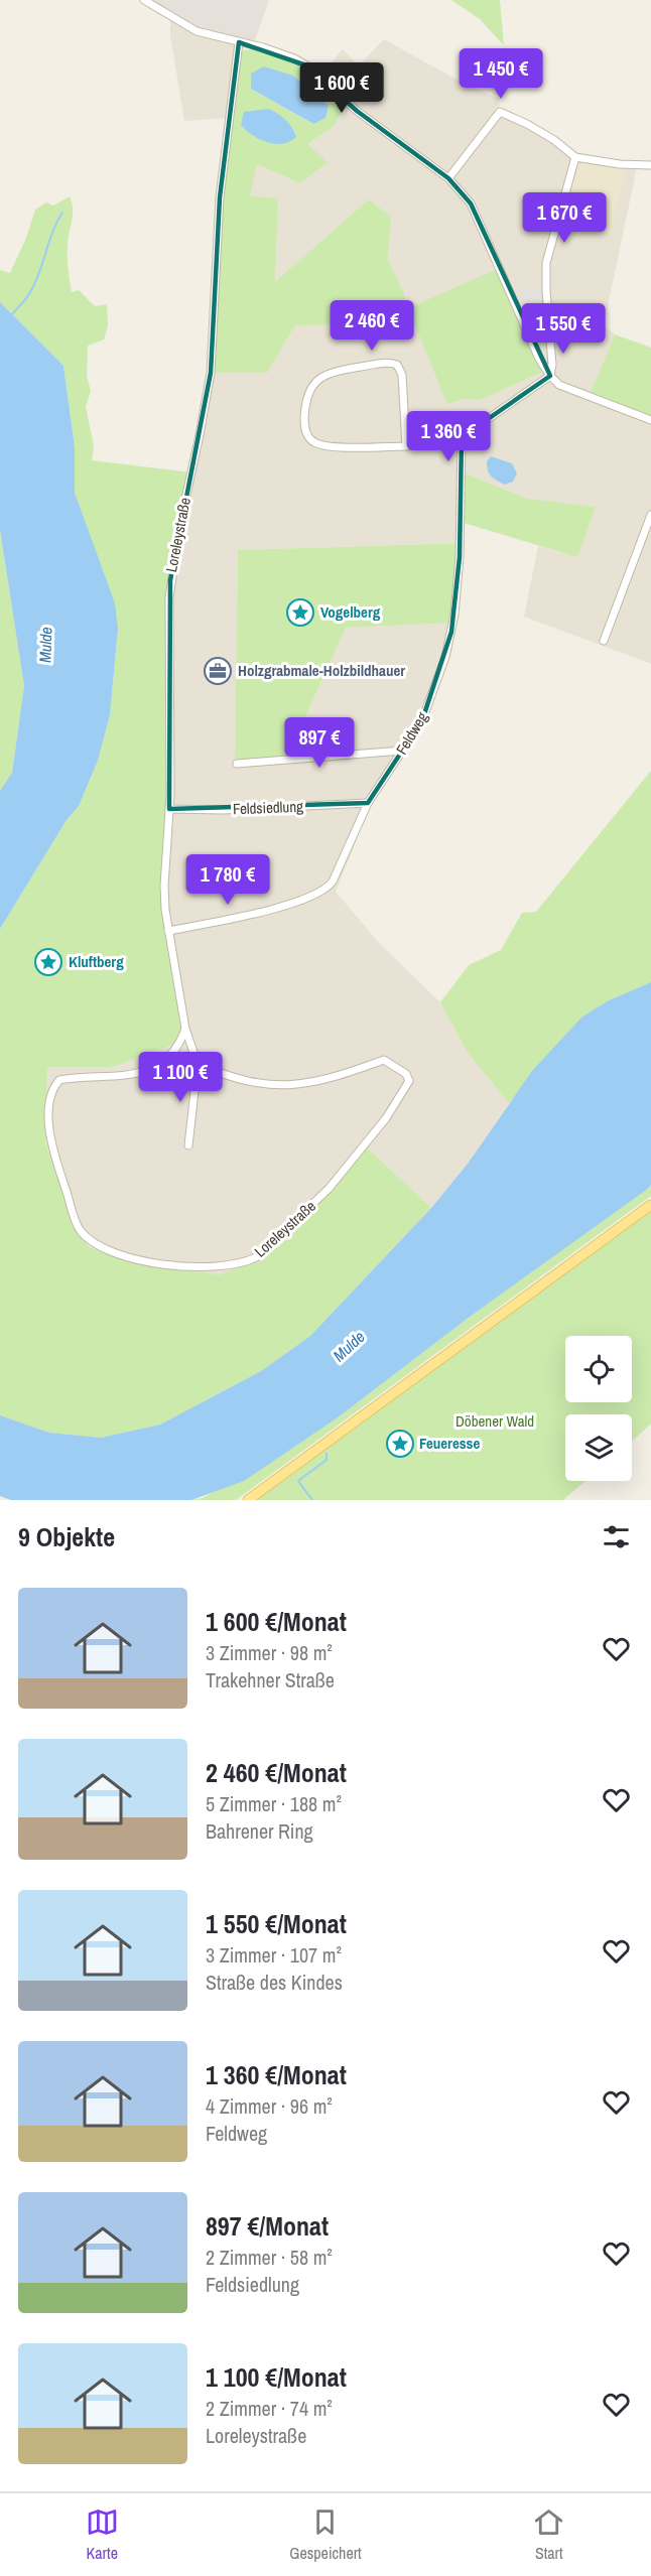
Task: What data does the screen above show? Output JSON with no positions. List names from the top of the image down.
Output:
{
  "streets": {
    "street": ["Loreleystraße", "Feldweg", "Feldsiedlung"]
  },
  "crossings": [
    ["Loreleystraße", "Feldweg"],
    ["Loreleystraße", "Feldsiedlung"],
    ["Feldweg", "Feldsiedlung"]
  ],
  "water": ["Mulde"],
  "parks": ["Döbener Wald"],
  "places": {
    "place": ["Vogelberg", "Kluftberg", "Feueresse"],
    "office": ["Holzgrabmale-Holzbildhauer"]
  },
  "page": {
    "price": [
      "1 450 €",
      "1 600 €",
      "1 670 €",
      "2 460 €",
      "1 550 €",
      "1 360 €",
      "897 €",
      "1 780 €",
      "1 100 €"
    ],
    "heading": "9 Objekte",
    "list": [
      {
        "name": "1 600 €/Monat",
        "note": "3 Zimmer · 98 m² · Trakehner Straße"
      },
      {
        "name": "2 460 €/Monat",
        "note": "5 Zimmer · 188 m² · Bahrener Ring"
      },
      {
        "name": "1 550 €/Monat",
        "note": "3 Zimmer · 107 m² · Straße des Kindes"
      },
      {
        "name": "1 360 €/Monat",
        "note": "4 Zimmer · 96 m² · Feldweg"
      },
      {
        "name": "897 €/Monat",
        "note": "2 Zimmer · 58 m² · Feldsiedlung"
      },
      {
        "name": "1 100 €/Monat",
        "note": "2 Zimmer · 74 m² · Loreleystraße"
      }
    ],
    "tabs": ["Karte", "Gespeichert", "Start"]
  }
}
